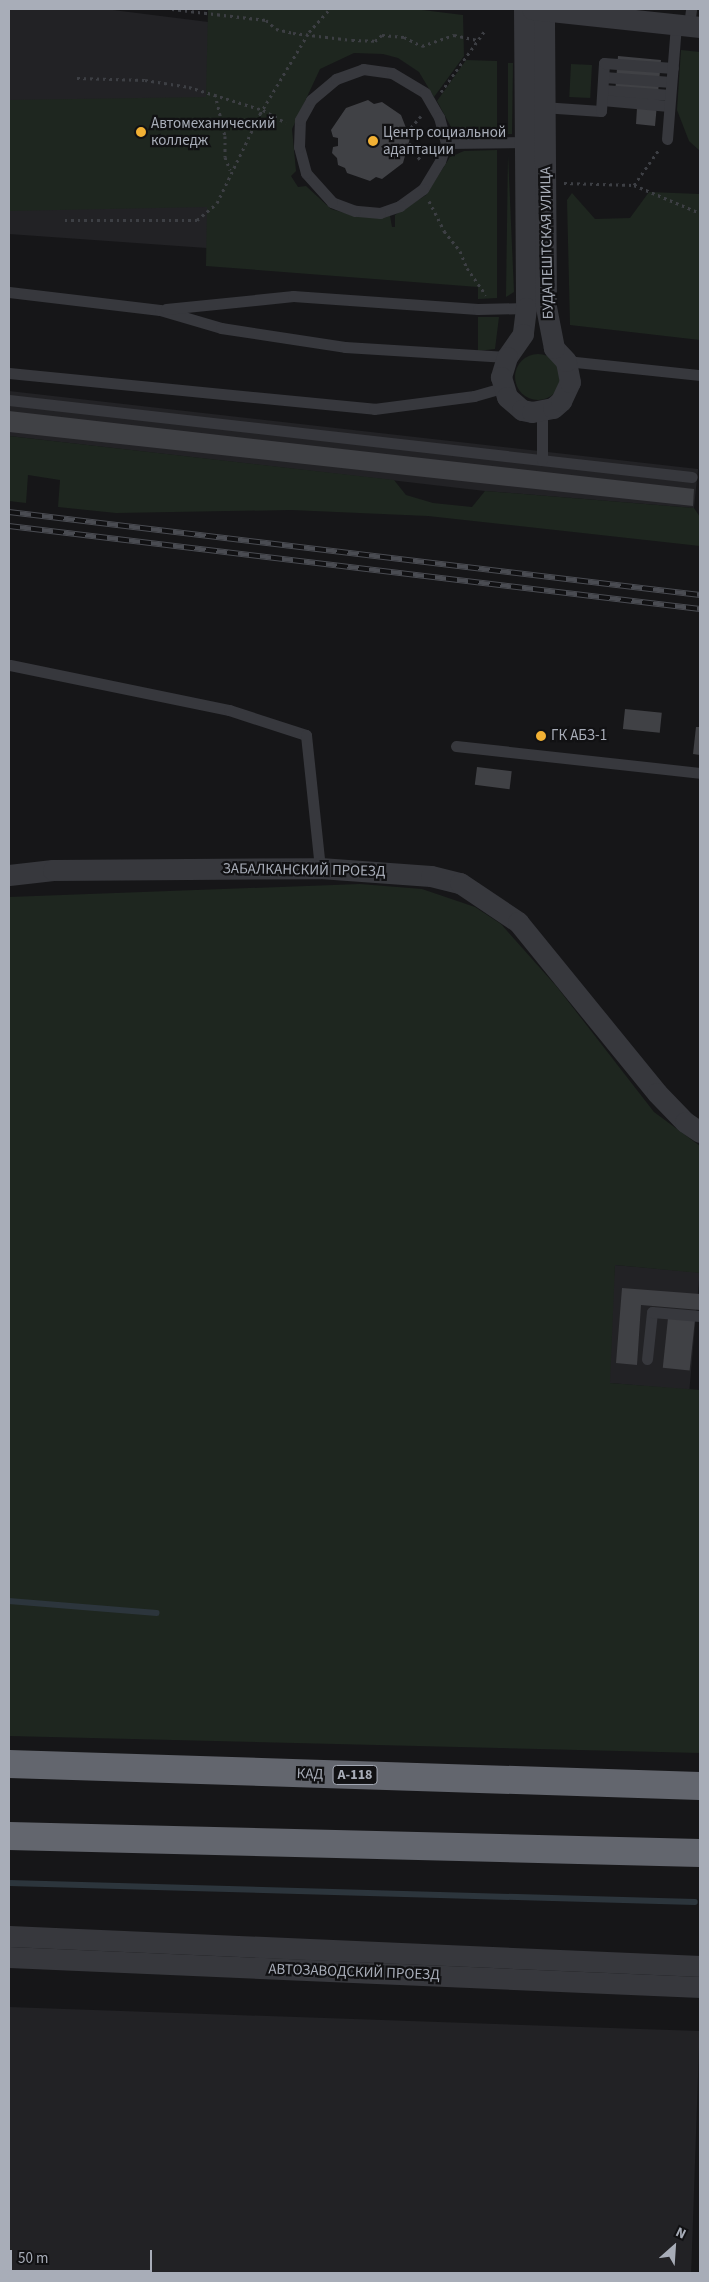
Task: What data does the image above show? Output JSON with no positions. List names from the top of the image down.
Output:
{
  "streets": {
    "highway": ["КАД", "А-118"],
    "street": ["БУДАПЕШТСКАЯ УЛИЦА", "ЗАБАЛКАНСКИЙ ПРОЕЗД", "АВТОЗАВОДСКИЙ ПРОЕЗД"]
  },
  "places": ["Автомеханический колледж", "Центр социальной адаптации", "ГК АБЗ-1"],
  "scale_bar": "50 m",
  "north": "top right"
}
